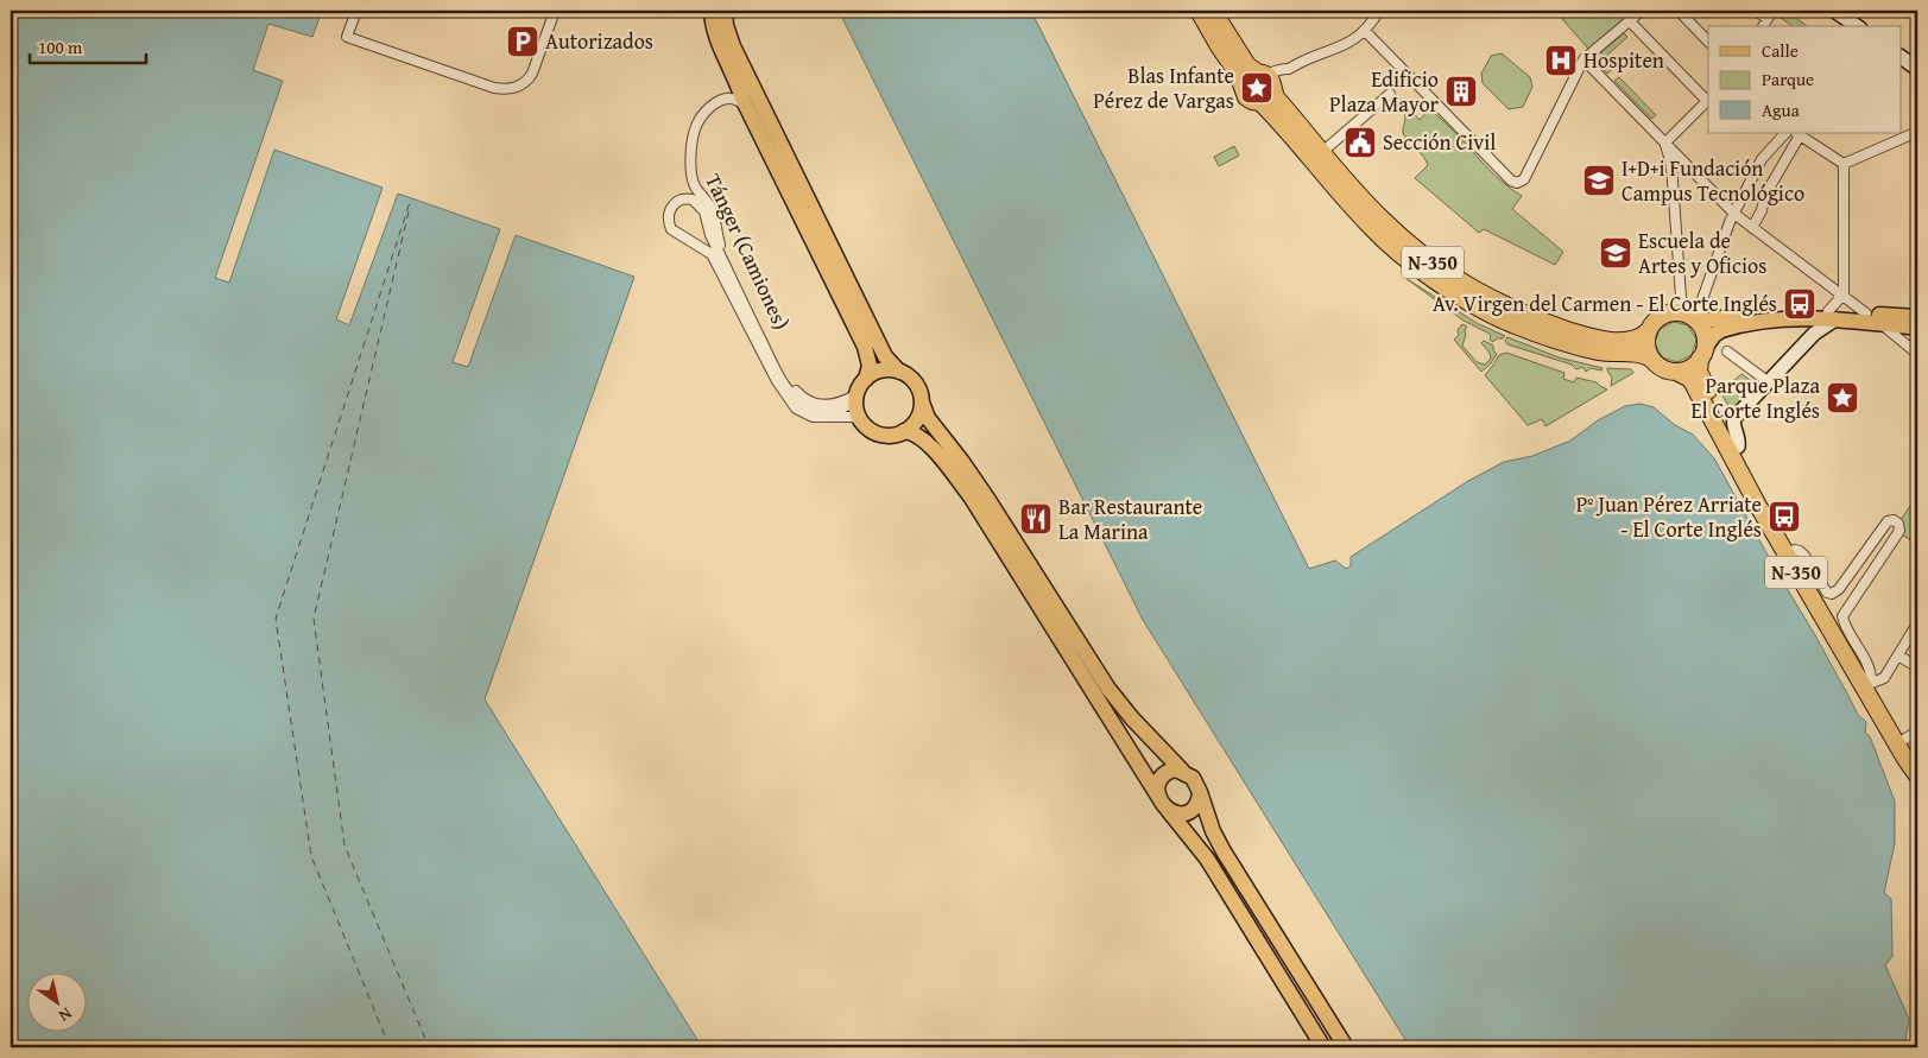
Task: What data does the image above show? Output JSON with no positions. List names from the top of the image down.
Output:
{
  "streets": {
    "highway": ["N-350"],
    "street": ["Tánger (Camiones)"]
  },
  "places": {
    "parking": ["Autorizados"],
    "hospital": ["Hospiten"],
    "place": ["Blas Infante Pérez de Vargas", "Parque Plaza El Corte Inglés"],
    "building": ["Edificio Plaza Mayor"],
    "public building": ["Sección Civil"],
    "school or university": ["I+D+i Fundación Campus Tecnológico", "Escuela de Artes y Oficios"],
    "bus stop": ["Av. Virgen del Carmen - El Corte Inglés", "Pº Juan Pérez Arriate - El Corte Inglés"],
    "restaurant": ["Bar Restaurante La Marina"]
  },
  "legend": ["Calle", "Parque", "Agua"],
  "scale_bar": "100 m",
  "north": "bottom right"
}
